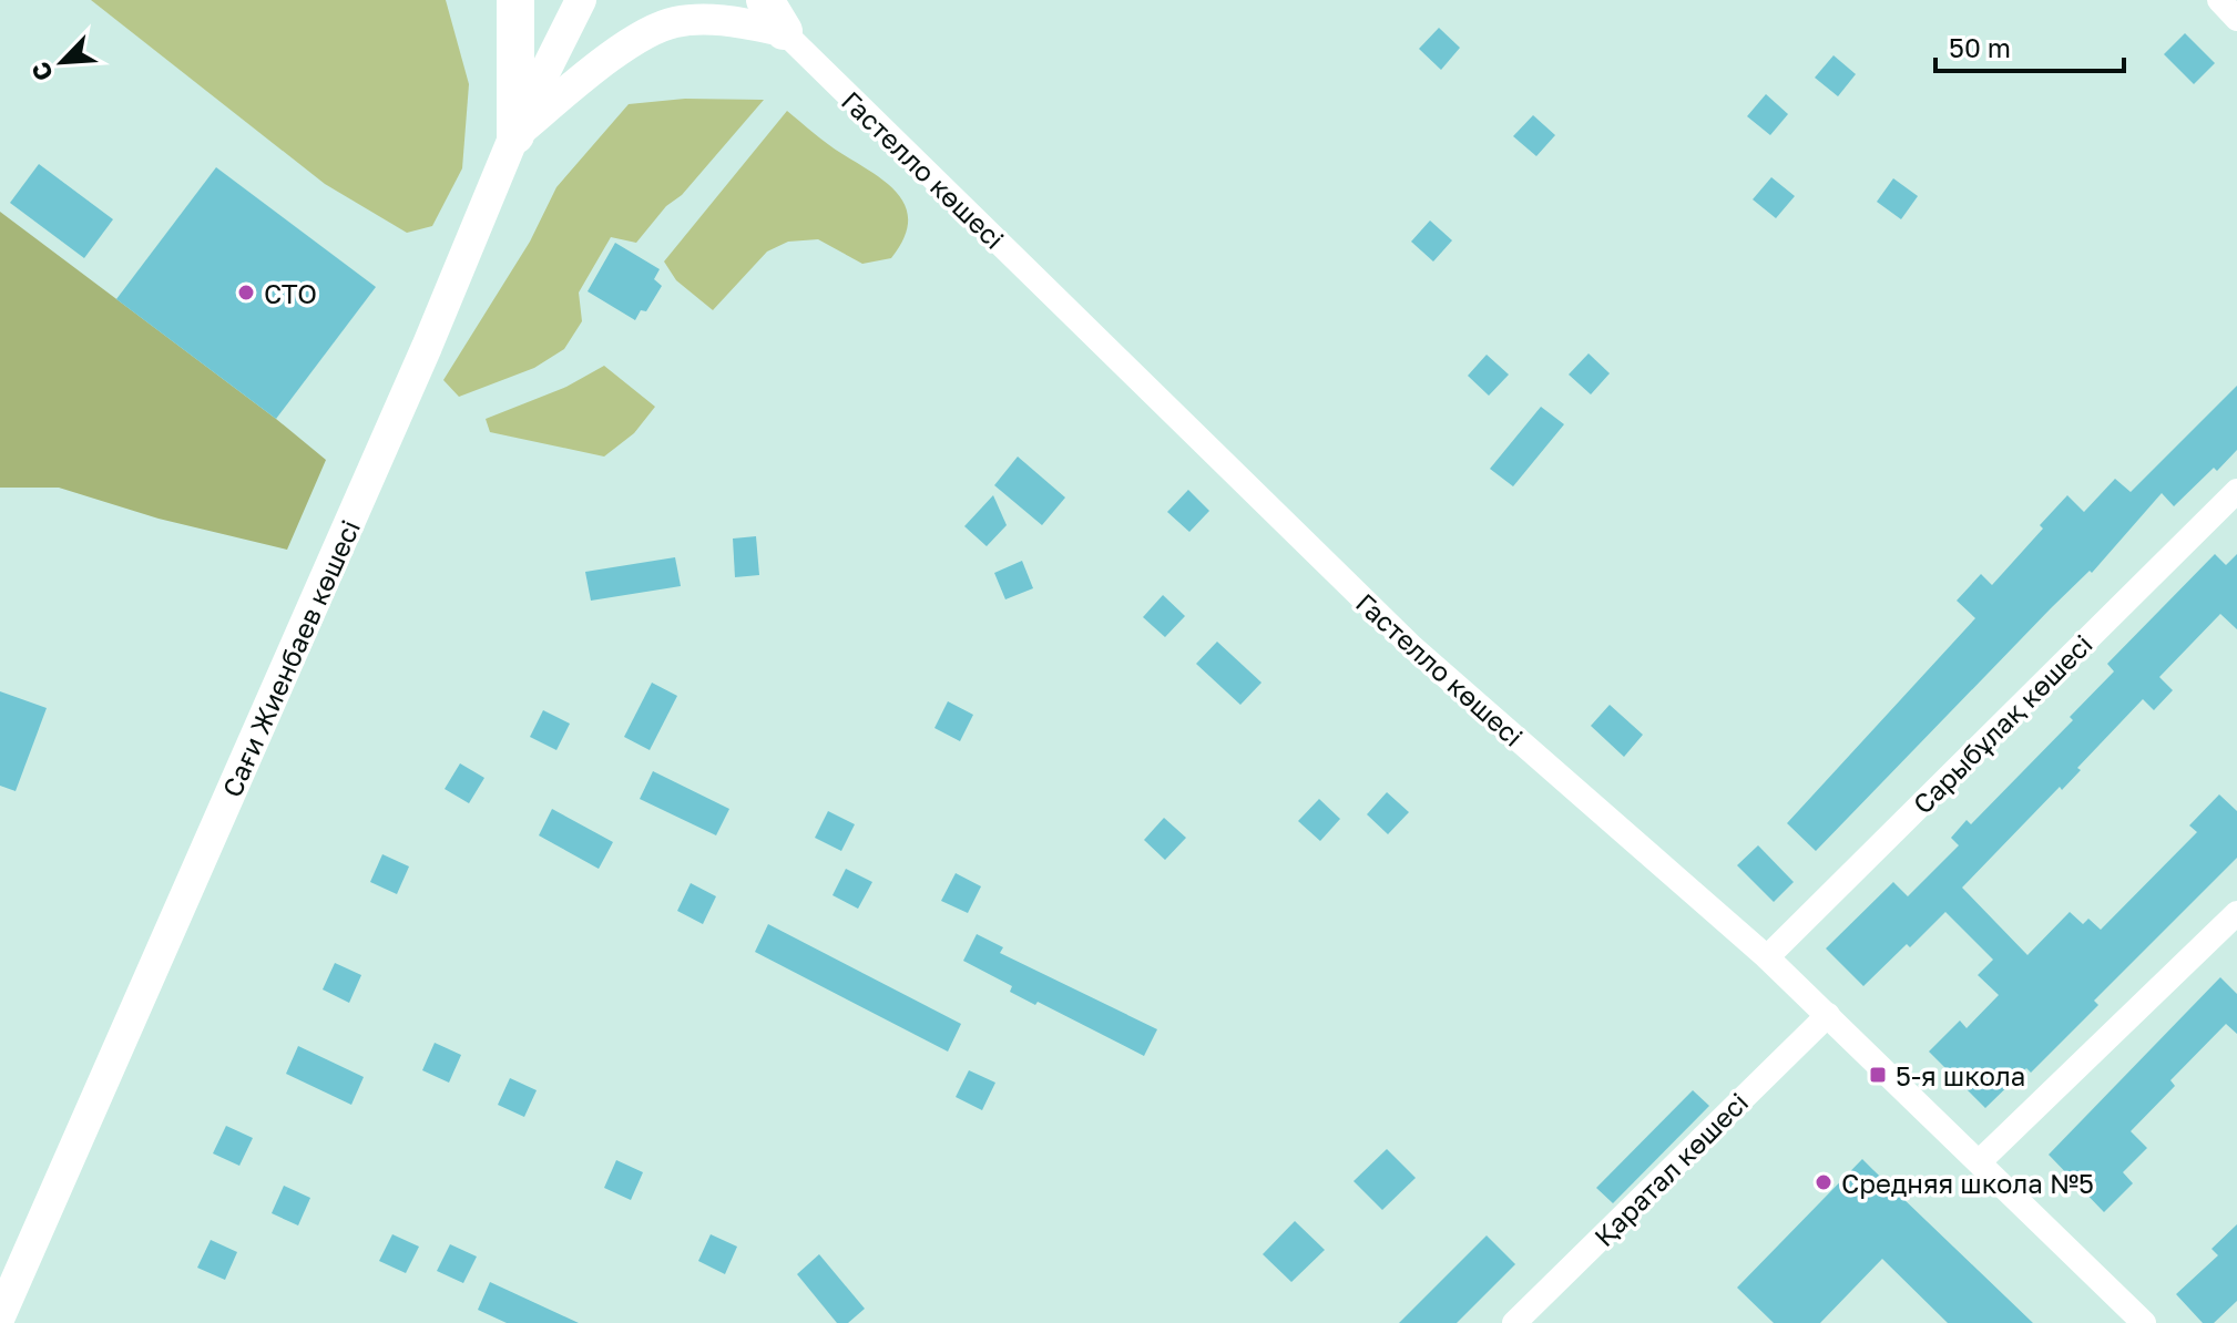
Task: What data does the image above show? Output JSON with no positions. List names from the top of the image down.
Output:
{
  "streets": {
    "main road": ["Сағи Жиенбаев көшесі"],
    "street": ["Гастелло көшесі", "Сарыбұлақ көшесі", "Қаратал көшесі"]
  },
  "crossings": [
    ["Гастелло көшесі", "Сарыбұлақ көшесі"],
    ["Гастелло көшесі", "Қаратал көшесі"]
  ],
  "places": {
    "other": ["СТО", "Средняя школа №5"],
    "transit": ["5-я школа"]
  },
  "scale_bar": "50 m",
  "north": "bottom left"
}
